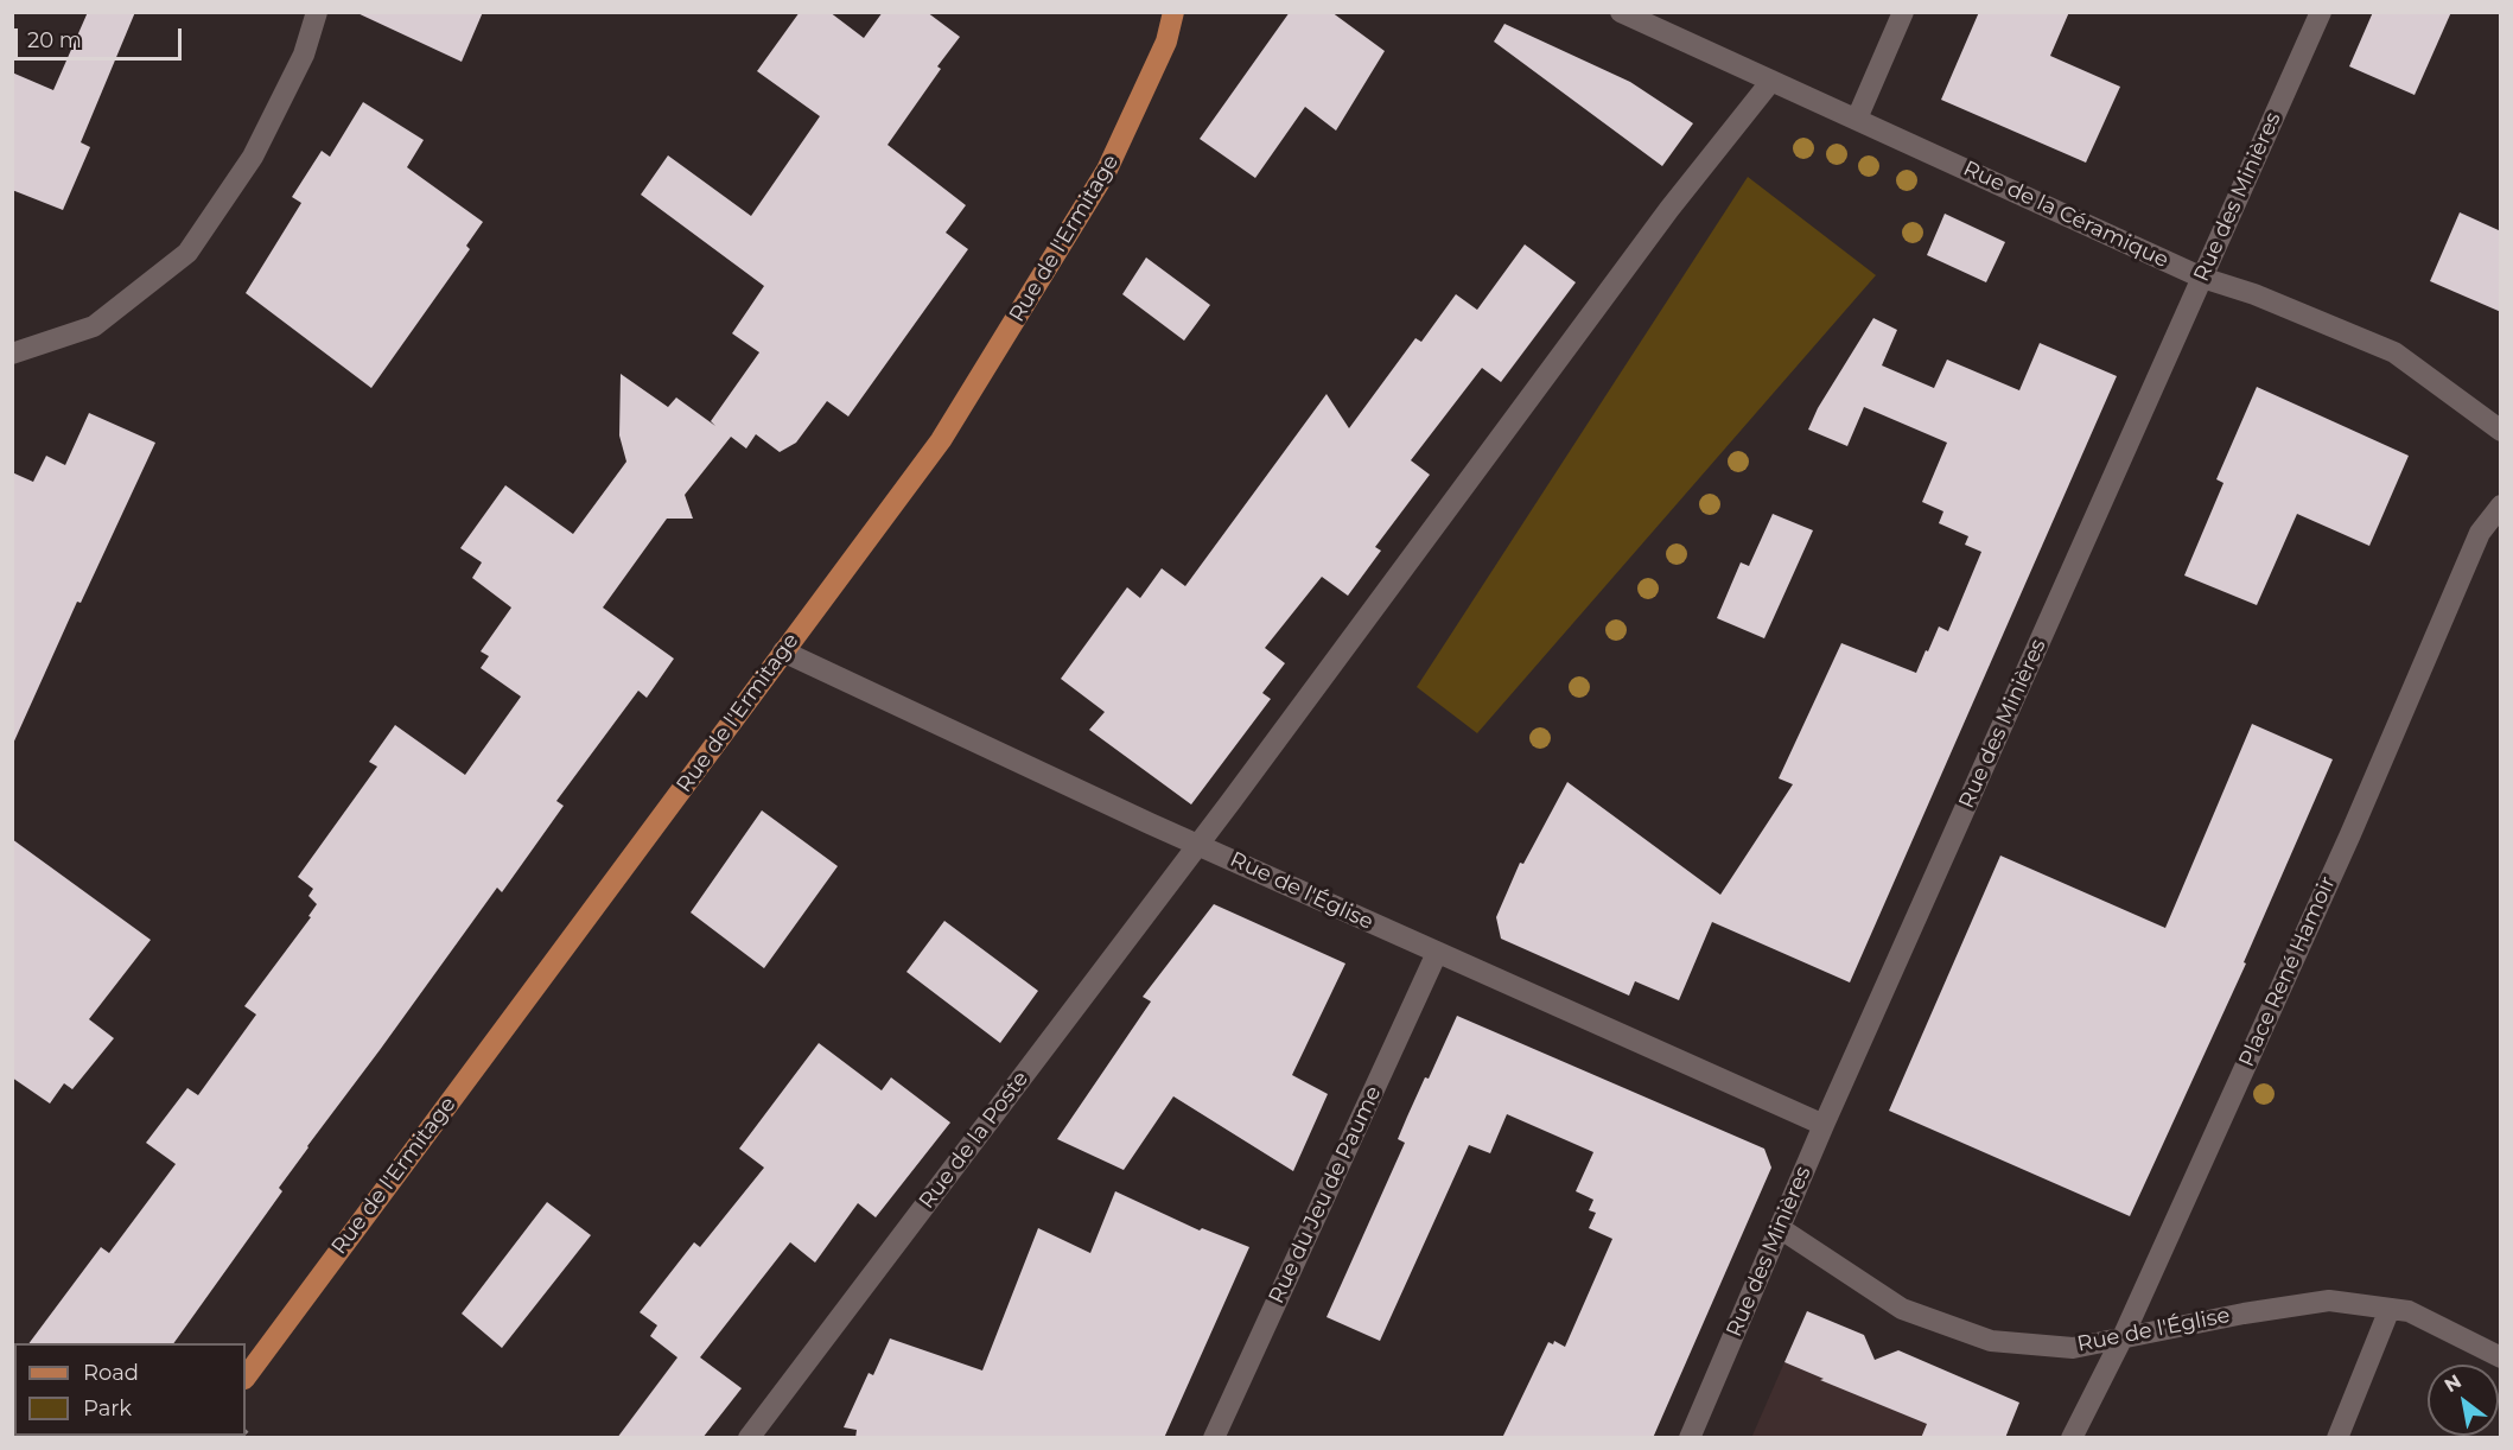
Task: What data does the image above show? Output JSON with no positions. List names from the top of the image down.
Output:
{
  "streets": {
    "main road": ["Rue de l'Ermitage"],
    "street": [
      "Rue des Minières",
      "Rue de la Céramique",
      "Rue de l'Église",
      "Place René Hamoir",
      "Rue de la Poste",
      "Rue du Jeu de Paume"
    ]
  },
  "crossings": [
    ["Rue des Minières", "Rue de la Céramique"],
    ["Rue des Minières", "Rue de l'Église"],
    ["Rue de la Céramique", "Rue de la Poste"],
    ["Rue de l'Ermitage", "Rue de l'Église"],
    ["Rue de l'Église", "Place René Hamoir"],
    ["Rue de l'Église", "Rue de la Poste"],
    ["Rue de l'Église", "Rue du Jeu de Paume"]
  ],
  "legend": ["Road", "Park"],
  "scale_bar": "20 m",
  "north": "top left"
}
